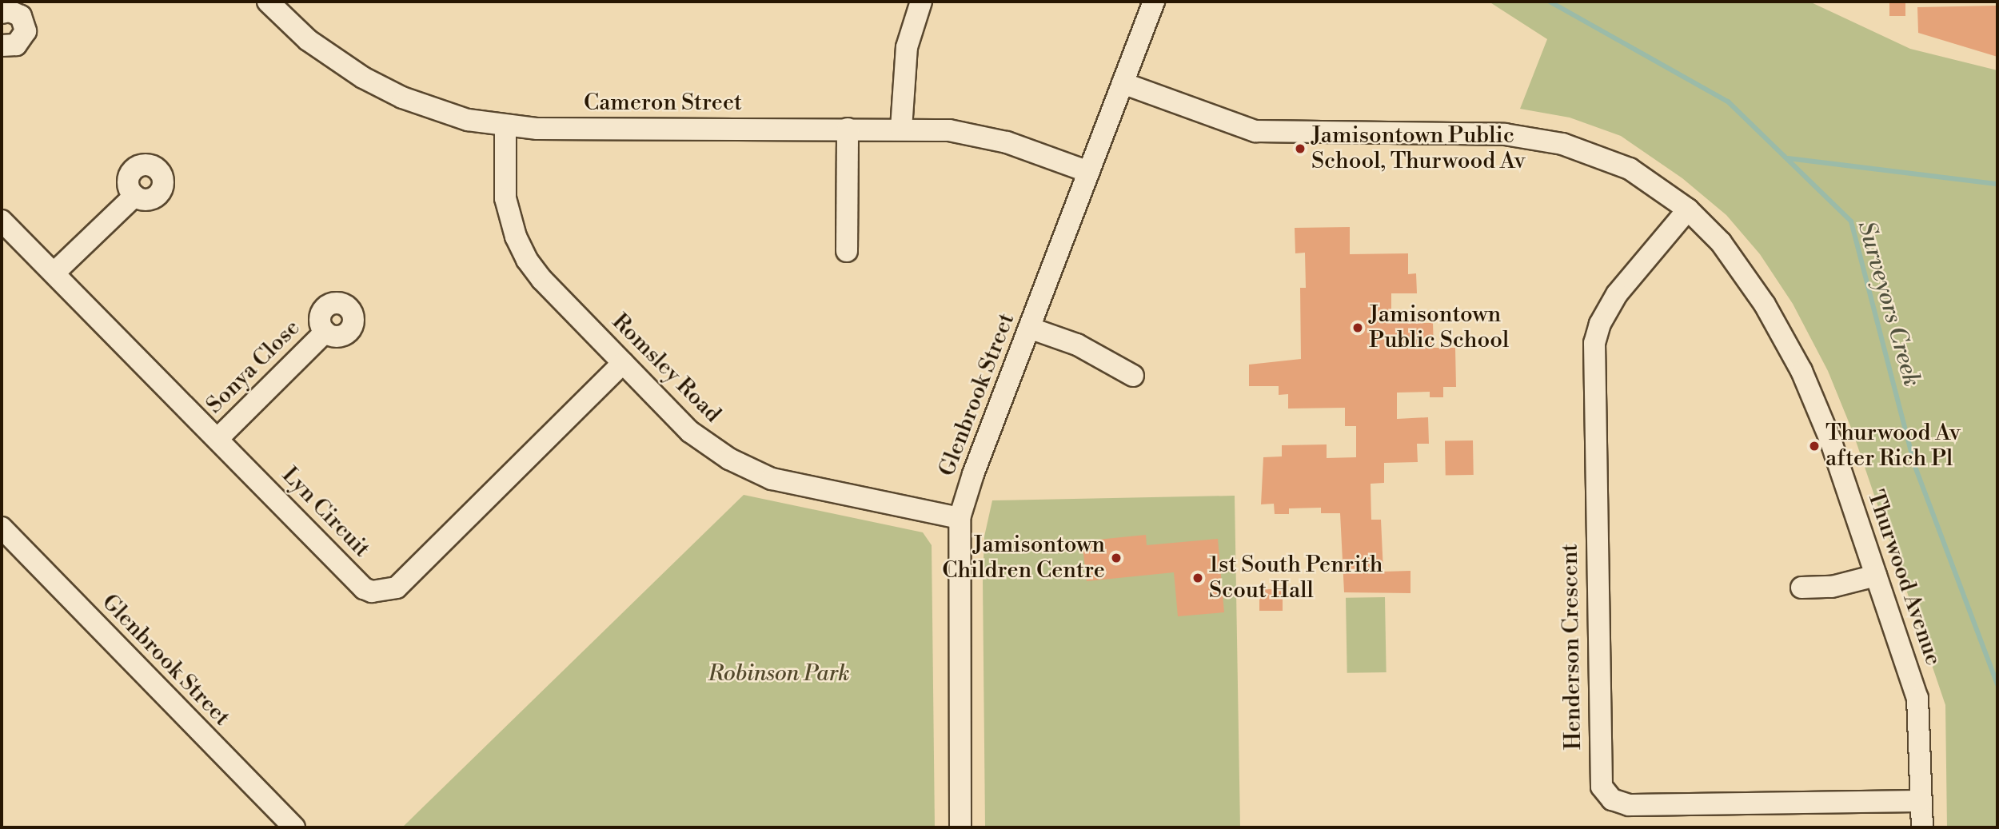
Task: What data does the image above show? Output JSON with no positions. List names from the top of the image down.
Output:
{
  "streets": {
    "street": [
      "Cameron Street",
      "Sonya Close",
      "Romsley Road",
      "Glenbrook Street",
      "Lyn Circuit",
      "Thurwood Avenue",
      "Henderson Crescent"
    ]
  },
  "crossings": [
    ["Cameron Street", "Romsley Road"],
    ["Cameron Street", "Glenbrook Street"],
    ["Sonya Close", "Lyn Circuit"],
    ["Romsley Road", "Glenbrook Street"],
    ["Romsley Road", "Lyn Circuit"],
    ["Glenbrook Street", "Thurwood Avenue"],
    ["Thurwood Avenue", "Henderson Crescent"]
  ],
  "water": ["Surveyors Creek"],
  "parks": ["Robinson Park"],
  "places": [
    "Jamisontown Public School, Thurwood Av",
    "Jamisontown Public School",
    "Thurwood Av after Rich Pl",
    "Jamisontown Children Centre",
    "1st South Penrith Scout Hall"
  ]
}
